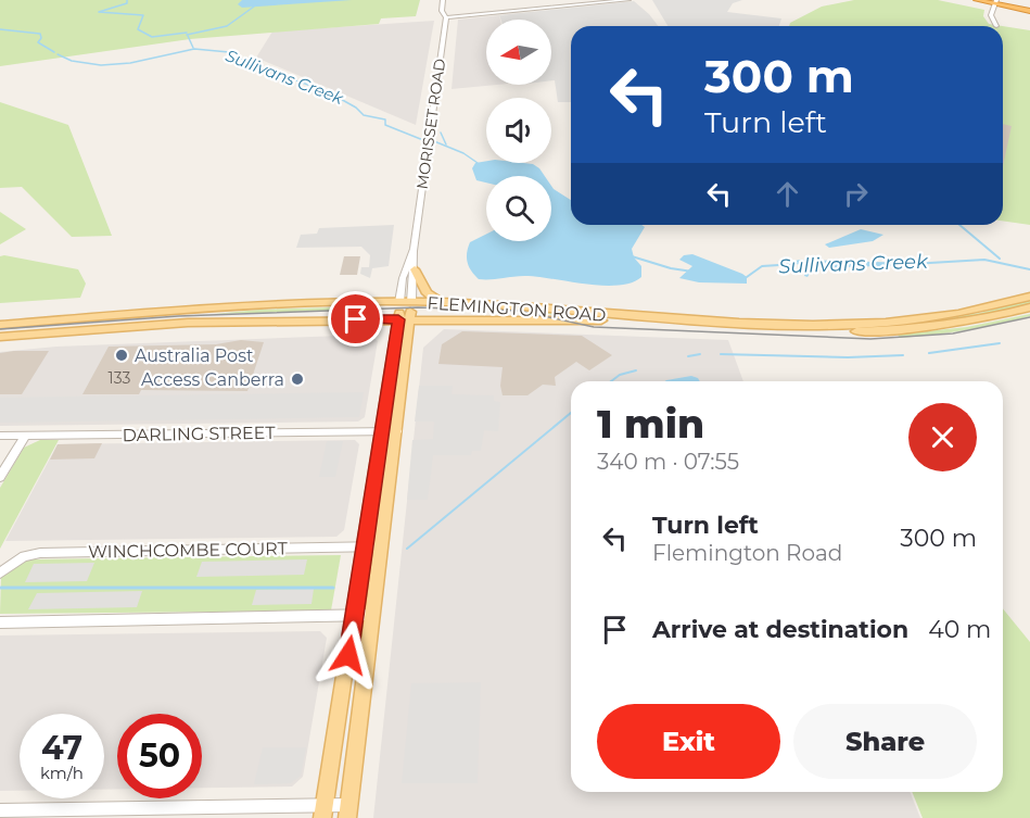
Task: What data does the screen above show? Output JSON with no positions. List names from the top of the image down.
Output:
{
  "streets": {
    "main road": ["MORISSET ROAD", "FLEMINGTON ROAD"],
    "street": ["DARLING STREET", "WINCHCOMBE COURT"]
  },
  "crossings": [
    ["MORISSET ROAD", "FLEMINGTON ROAD"]
  ],
  "water": ["Sullivans Creek"],
  "places": ["Australia Post", "Access Canberra"],
  "house_numbers": ["133"],
  "north": "left",
  "page": {
    "turn": ["300 m", "Turn left"],
    "heading": ["1 min", "340 m · 07:55"],
    "list": [
      {
        "name": "Turn left",
        "note": "Flemington Road",
        "value": "300 m"
      },
      {
        "name": "Arrive at destination",
        "value": "40 m"
      }
    ],
    "buttons": ["Exit", "Share"],
    "speed": "47 km/h",
    "limit": "50"
  }
}
